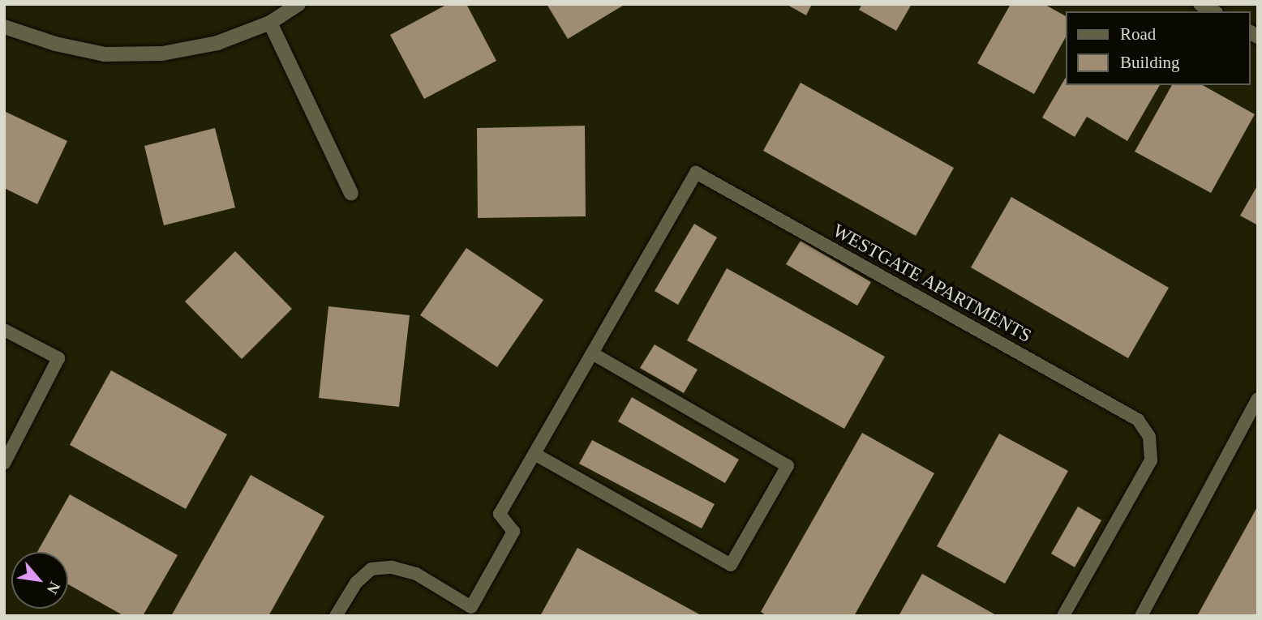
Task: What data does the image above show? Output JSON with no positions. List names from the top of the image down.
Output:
{
  "streets": {
    "lane": ["WESTGATE APARTMENTS"]
  },
  "legend": ["Road", "Building"],
  "north": "bottom right"
}
